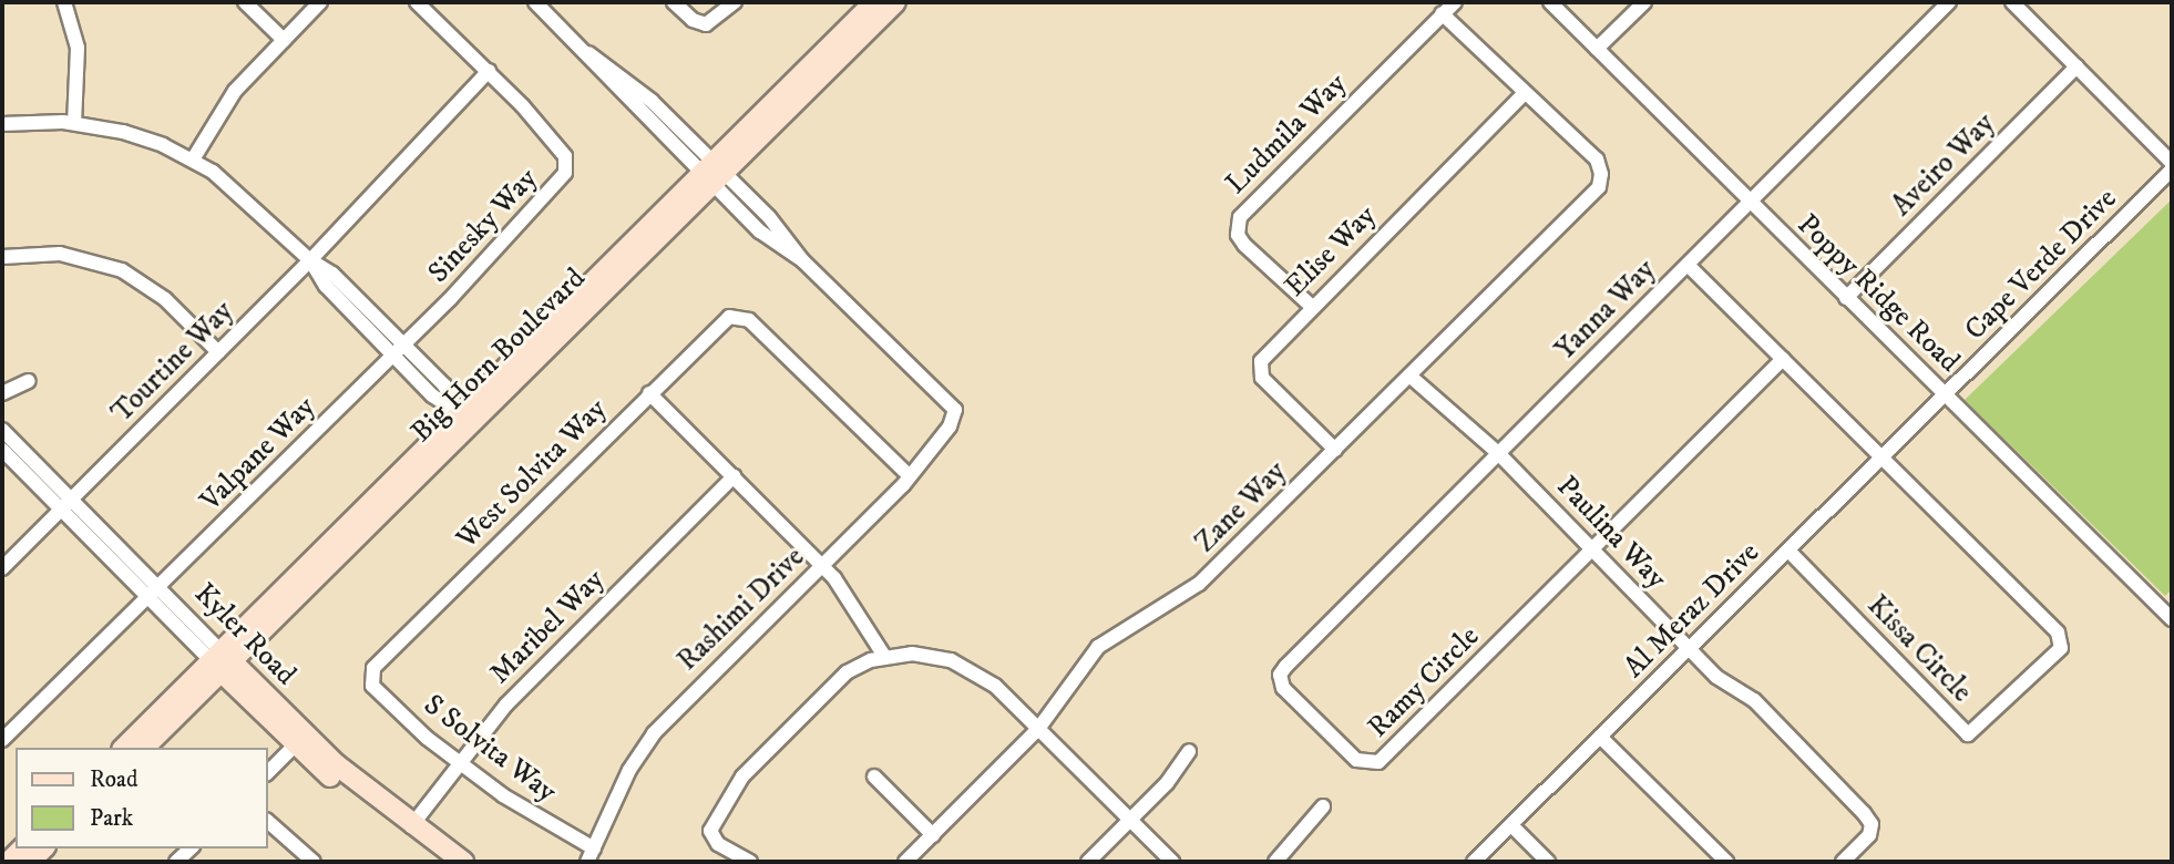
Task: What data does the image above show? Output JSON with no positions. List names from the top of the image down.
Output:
{
  "streets": {
    "main road": ["Big Horn Boulevard", "Kyler Road"],
    "street": [
      "Ludmila Way",
      "Aveiro Way",
      "Sinesky Way",
      "Elise Way",
      "Cape Verde Drive",
      "Poppy Ridge Road",
      "Yanna Way",
      "Tourtine Way",
      "Valpane Way",
      "West Solvita Way",
      "Zane Way",
      "Paulina Way",
      "Rashimi Drive",
      "Al Meraz Drive",
      "Maribel Way",
      "Kissa Circle",
      "Ramy Circle",
      "S Solvita Way"
    ]
  },
  "crossings": [
    ["Ludmila Way", "Elise Way"],
    ["Aveiro Way", "Poppy Ridge Road"],
    ["Sinesky Way", "Tourtine Way"],
    ["Sinesky Way", "Valpane Way"],
    ["Elise Way", "Zane Way"],
    ["Cape Verde Drive", "Poppy Ridge Road"],
    ["Cape Verde Drive", "Al Meraz Drive"],
    ["Poppy Ridge Road", "Yanna Way"],
    ["Poppy Ridge Road", "Al Meraz Drive"],
    ["Yanna Way", "Paulina Way"],
    ["Yanna Way", "Ramy Circle"],
    ["Big Horn Boulevard", "Rashimi Drive"],
    ["Big Horn Boulevard", "Kyler Road"],
    ["Tourtine Way", "Kyler Road"],
    ["Valpane Way", "Kyler Road"],
    ["West Solvita Way", "Rashimi Drive"],
    ["West Solvita Way", "S Solvita Way"],
    ["Zane Way", "Paulina Way"],
    ["Paulina Way", "Al Meraz Drive"],
    ["Paulina Way", "Ramy Circle"],
    ["Rashimi Drive", "S Solvita Way"],
    ["Al Meraz Drive", "Kissa Circle"],
    ["Maribel Way", "Kyler Road"],
    ["Maribel Way", "S Solvita Way"]
  ],
  "legend": ["Road", "Park"]
}
